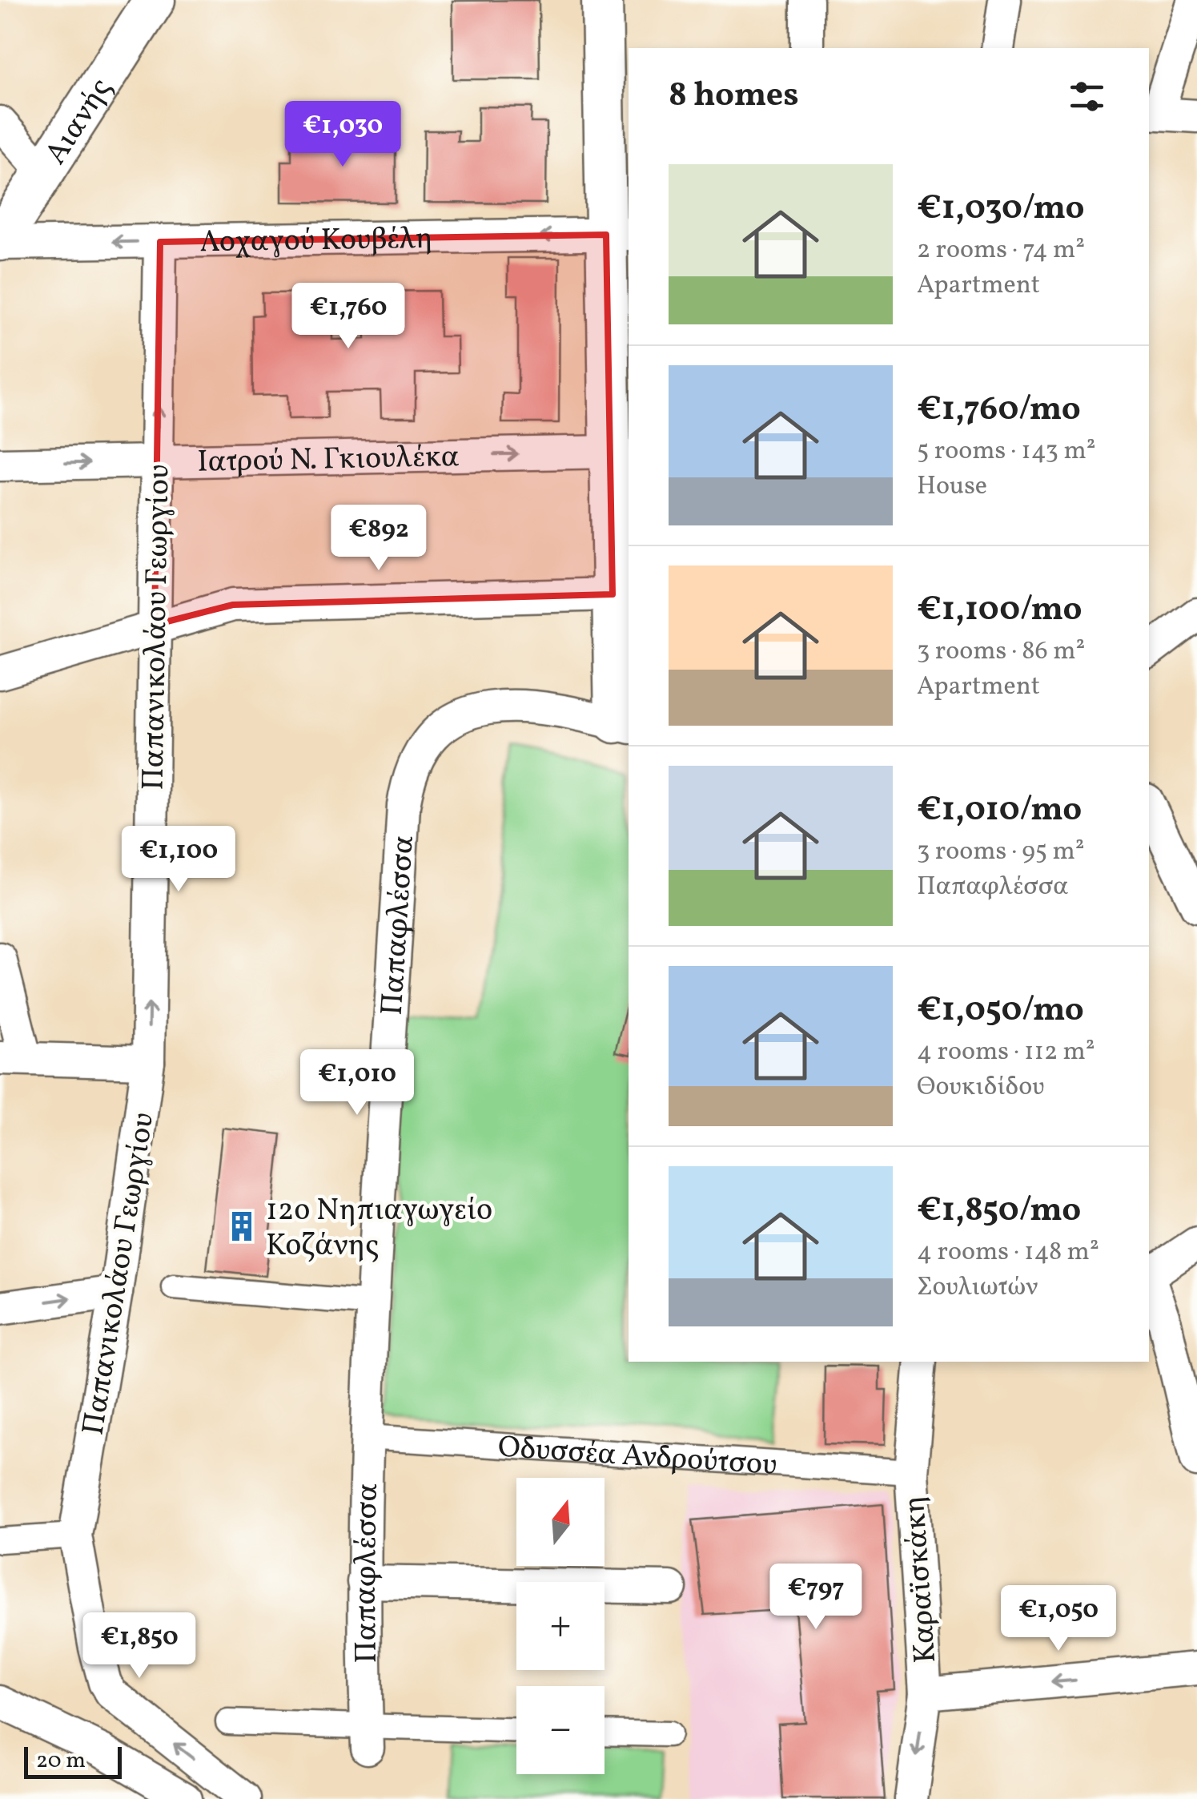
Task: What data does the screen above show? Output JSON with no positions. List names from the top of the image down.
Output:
{
  "streets": {
    "street": [
      "Αιανής",
      "Λοχαγού Κουβέλη",
      "Ιατρού N. Γκιουλέκα",
      "Παπανικολάου Γεωργίου",
      "Παπαφλέσσα",
      "Οδυσσέα Ανδρούτσου",
      "Καραϊσκάκη"
    ]
  },
  "crossings": [
    ["Αιανής", "Λοχαγού Κουβέλη"],
    ["Λοχαγού Κουβέλη", "Παπανικολάου Γεωργίου"],
    ["Ιατρού N. Γκιουλέκα", "Παπανικολάου Γεωργίου"],
    ["Παπαφλέσσα", "Οδυσσέα Ανδρούτσου"],
    ["Οδυσσέα Ανδρούτσου", "Καραϊσκάκη"]
  ],
  "one_way": ["Λοχαγού Κουβέλη", "Παπανικολάου Γεωργίου"],
  "places": {
    "building": ["12ο Νηπιαγωγείο Κοζάνης"]
  },
  "scale_bar": "20 m",
  "north": "top",
  "page": {
    "heading": "8 homes",
    "price": [
      "€1,030",
      "€1,760",
      "€892",
      "€1,100",
      "€1,010",
      "€797",
      "€1,050",
      "€1,850"
    ],
    "list": [
      {
        "name": "€1,030/mo",
        "note": "2 rooms · 74 m² · Apartment"
      },
      {
        "name": "€1,760/mo",
        "note": "5 rooms · 143 m² · House"
      },
      {
        "name": "€1,100/mo",
        "note": "3 rooms · 86 m² · Apartment"
      },
      {
        "name": "€1,010/mo",
        "note": "3 rooms · 95 m² · Παπαφλέσσα"
      },
      {
        "name": "€1,050/mo",
        "note": "4 rooms · 112 m² · Θουκιδίδου"
      },
      {
        "name": "€1,850/mo",
        "note": "4 rooms · 148 m² · Σουλιωτών"
      }
    ],
    "map_buttons": ["+", "−"],
    "scale": "20 m"
  }
}
